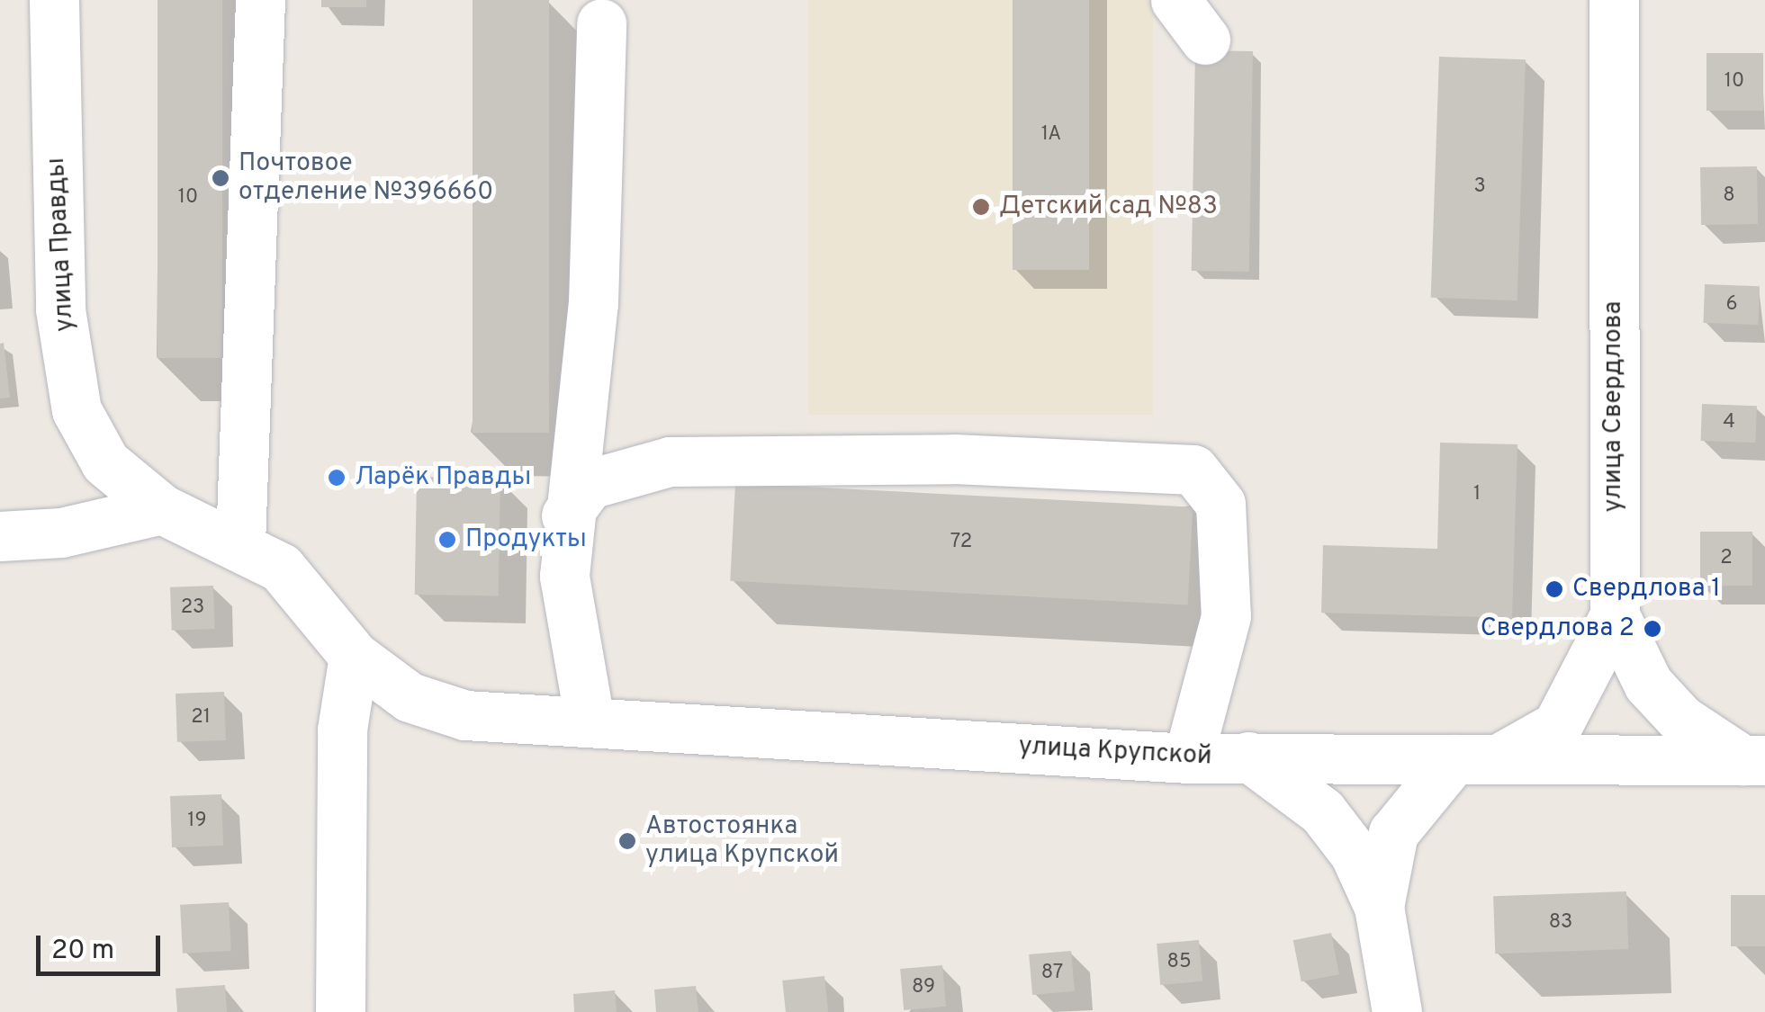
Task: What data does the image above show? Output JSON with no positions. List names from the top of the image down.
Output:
{
  "streets": {
    "street": ["улица Правды", "улица Свердлова", "улица Крупской"]
  },
  "crossings": [
    ["улица Правды", "улица Крупской"],
    ["улица Свердлова", "улица Крупской"]
  ],
  "places": [
    "Почтовое отделение №396660",
    "Детский сад №83",
    "Ларёк Правды",
    "Продукты",
    "Свердлова 1",
    "Свердлова 2",
    "Автостоянка улица Крупской"
  ],
  "house_numbers": [
    "10",
    "1А",
    "3",
    "8",
    "10",
    "6",
    "4",
    "1",
    "72",
    "2",
    "23",
    "21",
    "19",
    "83",
    "85",
    "87",
    "89"
  ],
  "scale_bar": "20 m"
}
